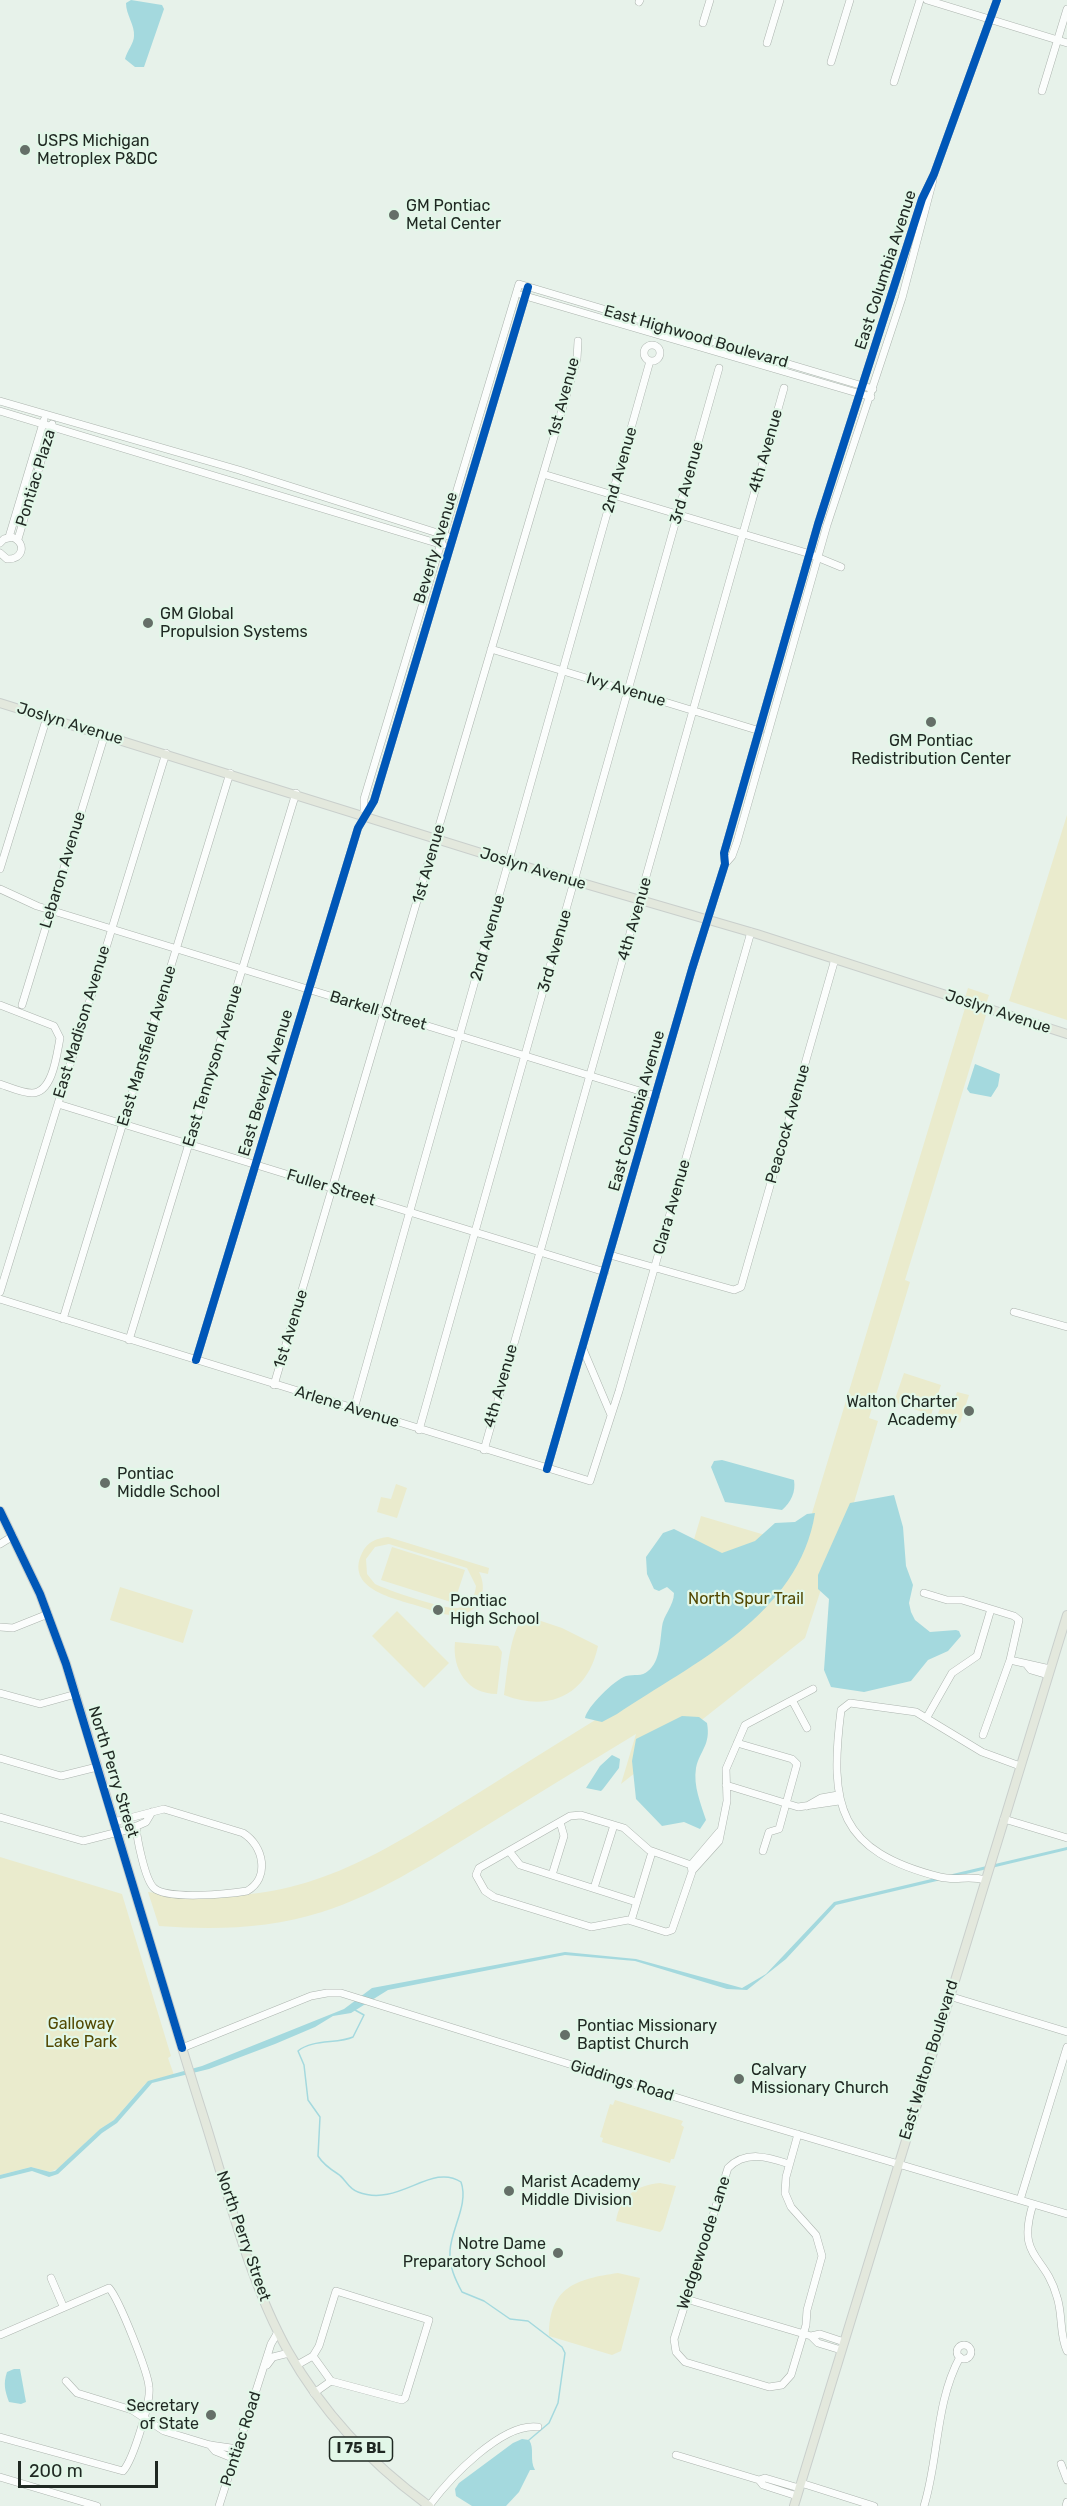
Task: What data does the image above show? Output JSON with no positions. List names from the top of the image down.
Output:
{
  "streets": {
    "main road": [
      "Joslyn Avenue",
      "North Perry Street",
      "East Walton Boulevard",
      "I 75 BL"
    ],
    "street": [
      "East Columbia Avenue",
      "East Highwood Boulevard",
      "1st Avenue",
      "4th Avenue",
      "2nd Avenue",
      "Pontiac Plaza",
      "3rd Avenue",
      "Beverly Avenue",
      "Ivy Avenue",
      "Lebaron Avenue",
      "Barkell Street",
      "East Madison Avenue",
      "East Mansfield Avenue",
      "East Tennyson Avenue",
      "East Beverly Avenue",
      "Peacock Avenue",
      "Fuller Street",
      "Clara Avenue",
      "Arlene Avenue",
      "Giddings Road",
      "Wedgewoode Lane",
      "Pontiac Road"
    ]
  },
  "crossings": [
    ["East Columbia Avenue", "East Highwood Boulevard"],
    ["East Columbia Avenue", "Ivy Avenue"],
    ["East Columbia Avenue", "Joslyn Avenue"],
    ["East Columbia Avenue", "Barkell Street"],
    ["East Columbia Avenue", "Fuller Street"],
    ["East Columbia Avenue", "Arlene Avenue"],
    ["East Highwood Boulevard", "Beverly Avenue"],
    ["1st Avenue", "Ivy Avenue"],
    ["1st Avenue", "Joslyn Avenue"],
    ["1st Avenue", "Barkell Street"],
    ["1st Avenue", "Fuller Street"],
    ["1st Avenue", "Arlene Avenue"],
    ["4th Avenue", "Ivy Avenue"],
    ["4th Avenue", "Joslyn Avenue"],
    ["4th Avenue", "Barkell Street"],
    ["4th Avenue", "Fuller Street"],
    ["4th Avenue", "Arlene Avenue"],
    ["2nd Avenue", "Ivy Avenue"],
    ["2nd Avenue", "Joslyn Avenue"],
    ["2nd Avenue", "Barkell Street"],
    ["2nd Avenue", "Fuller Street"],
    ["2nd Avenue", "Arlene Avenue"],
    ["3rd Avenue", "Ivy Avenue"],
    ["3rd Avenue", "Joslyn Avenue"],
    ["3rd Avenue", "Barkell Street"],
    ["3rd Avenue", "Fuller Street"],
    ["3rd Avenue", "Arlene Avenue"],
    ["Beverly Avenue", "Joslyn Avenue"],
    ["Beverly Avenue", "East Beverly Avenue"],
    ["Joslyn Avenue", "Lebaron Avenue"],
    ["Joslyn Avenue", "East Madison Avenue"],
    ["Joslyn Avenue", "East Mansfield Avenue"],
    ["Joslyn Avenue", "East Tennyson Avenue"],
    ["Joslyn Avenue", "East Beverly Avenue"],
    ["Joslyn Avenue", "Peacock Avenue"],
    ["Joslyn Avenue", "Clara Avenue"],
    ["Lebaron Avenue", "Barkell Street"],
    ["Barkell Street", "East Madison Avenue"],
    ["Barkell Street", "East Mansfield Avenue"],
    ["Barkell Street", "East Tennyson Avenue"],
    ["Barkell Street", "East Beverly Avenue"],
    ["East Madison Avenue", "Fuller Street"],
    ["East Mansfield Avenue", "Fuller Street"],
    ["East Mansfield Avenue", "Arlene Avenue"],
    ["East Tennyson Avenue", "Fuller Street"],
    ["East Tennyson Avenue", "Arlene Avenue"],
    ["East Beverly Avenue", "Fuller Street"],
    ["East Beverly Avenue", "Arlene Avenue"],
    ["Peacock Avenue", "Clara Avenue"],
    ["Clara Avenue", "Arlene Avenue"],
    ["North Perry Street", "Giddings Road"],
    ["North Perry Street", "Pontiac Road"],
    ["East Walton Boulevard", "Giddings Road"]
  ],
  "parks": ["North Spur Trail", "Galloway Lake Park"],
  "places": [
    "USPS Michigan Metroplex P&DC",
    "GM Pontiac Metal Center",
    "GM Global Propulsion Systems",
    "GM Pontiac Redistribution Center",
    "Walton Charter Academy",
    "Pontiac Middle School",
    "Pontiac High School",
    "Pontiac Missionary Baptist Church",
    "Calvary Missionary Church",
    "Marist Academy Middle Division",
    "Notre Dame Preparatory School",
    "Secretary of State"
  ],
  "scale_bar": "200 m"
}
